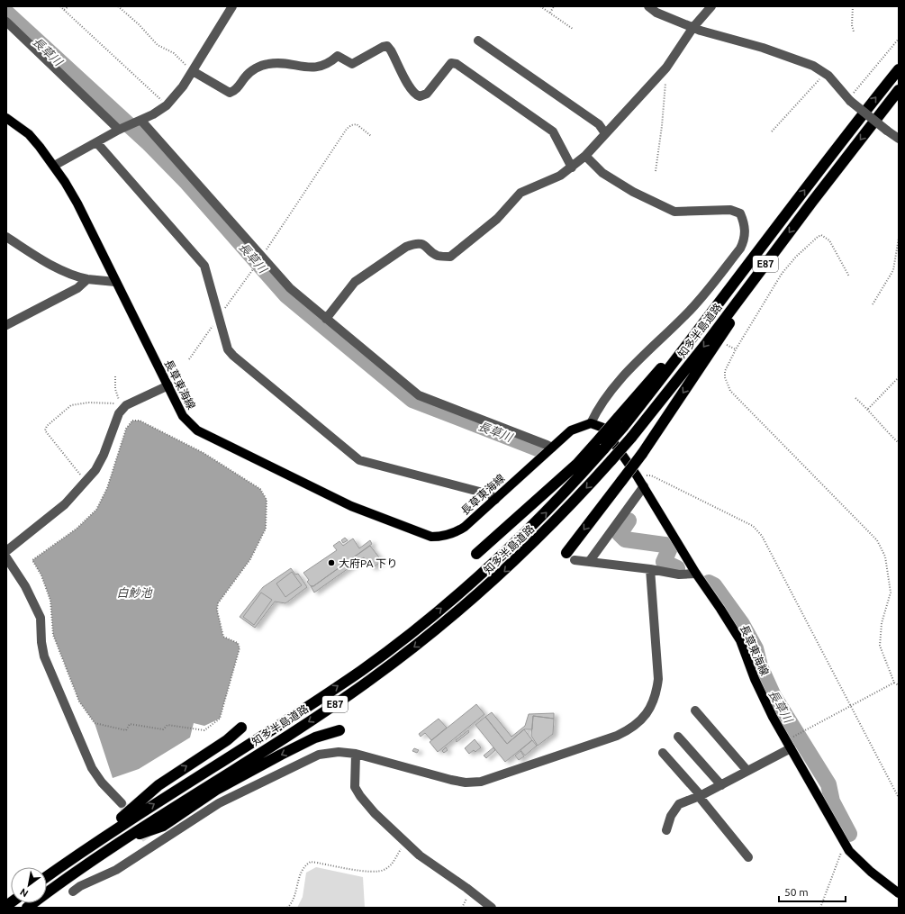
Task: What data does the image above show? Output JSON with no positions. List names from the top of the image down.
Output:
{
  "streets": {
    "highway": ["E87", "知多半島道路"],
    "main road": ["長草東海線"]
  },
  "crossings": [
    ["E87", "知多半島道路"]
  ],
  "water": ["長草川", "白魦池"],
  "places": ["大府PA 下り"],
  "scale_bar": "50 m",
  "north": "bottom left"
}
